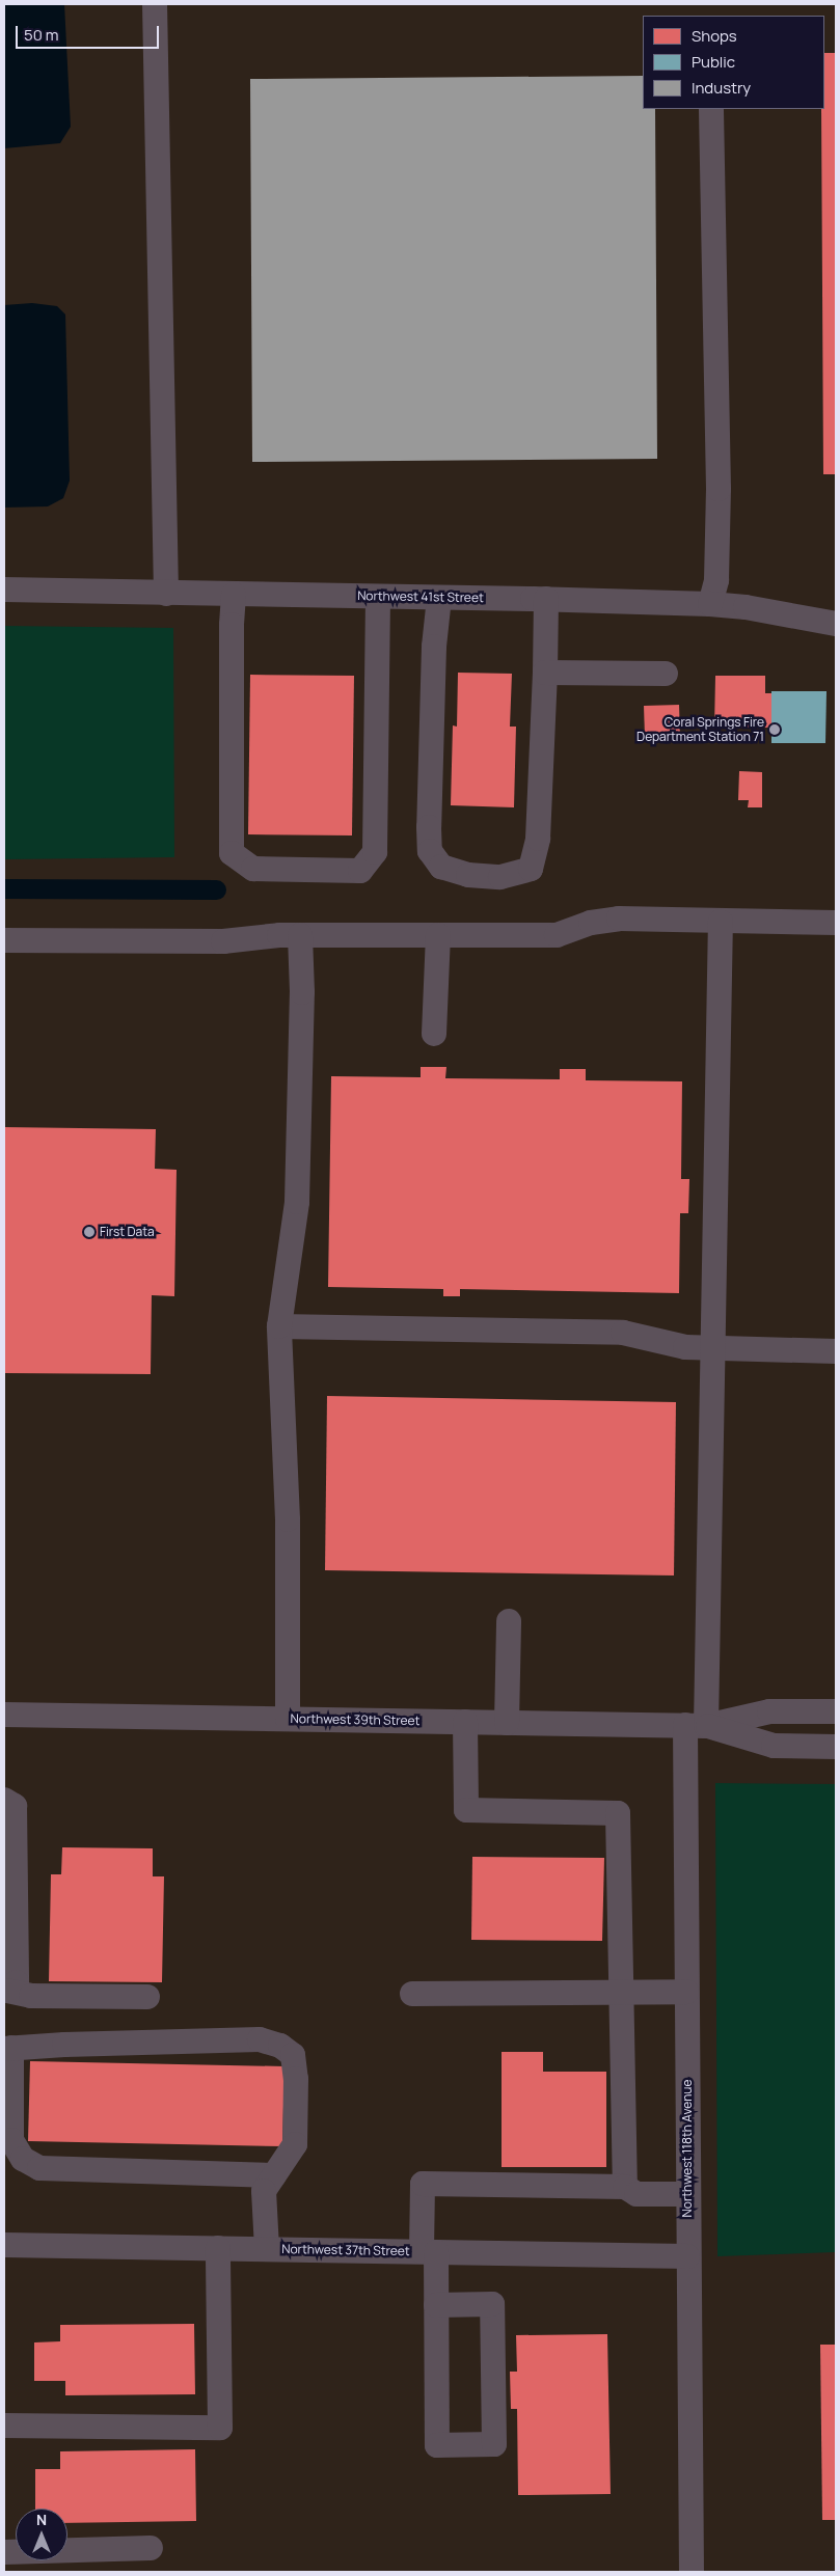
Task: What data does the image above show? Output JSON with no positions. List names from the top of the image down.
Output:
{
  "streets": {
    "street": [
      "Northwest 41st Street",
      "Northwest 39th Street",
      "Northwest 118th Avenue",
      "Northwest 37th Street"
    ]
  },
  "crossings": [
    ["Northwest 39th Street", "Northwest 118th Avenue"],
    ["Northwest 118th Avenue", "Northwest 37th Street"]
  ],
  "places": ["Coral Springs Fire Department Station 71", "First Data"],
  "legend": ["Shops", "Public", "Industry"],
  "scale_bar": "50 m",
  "north": "top"
}
